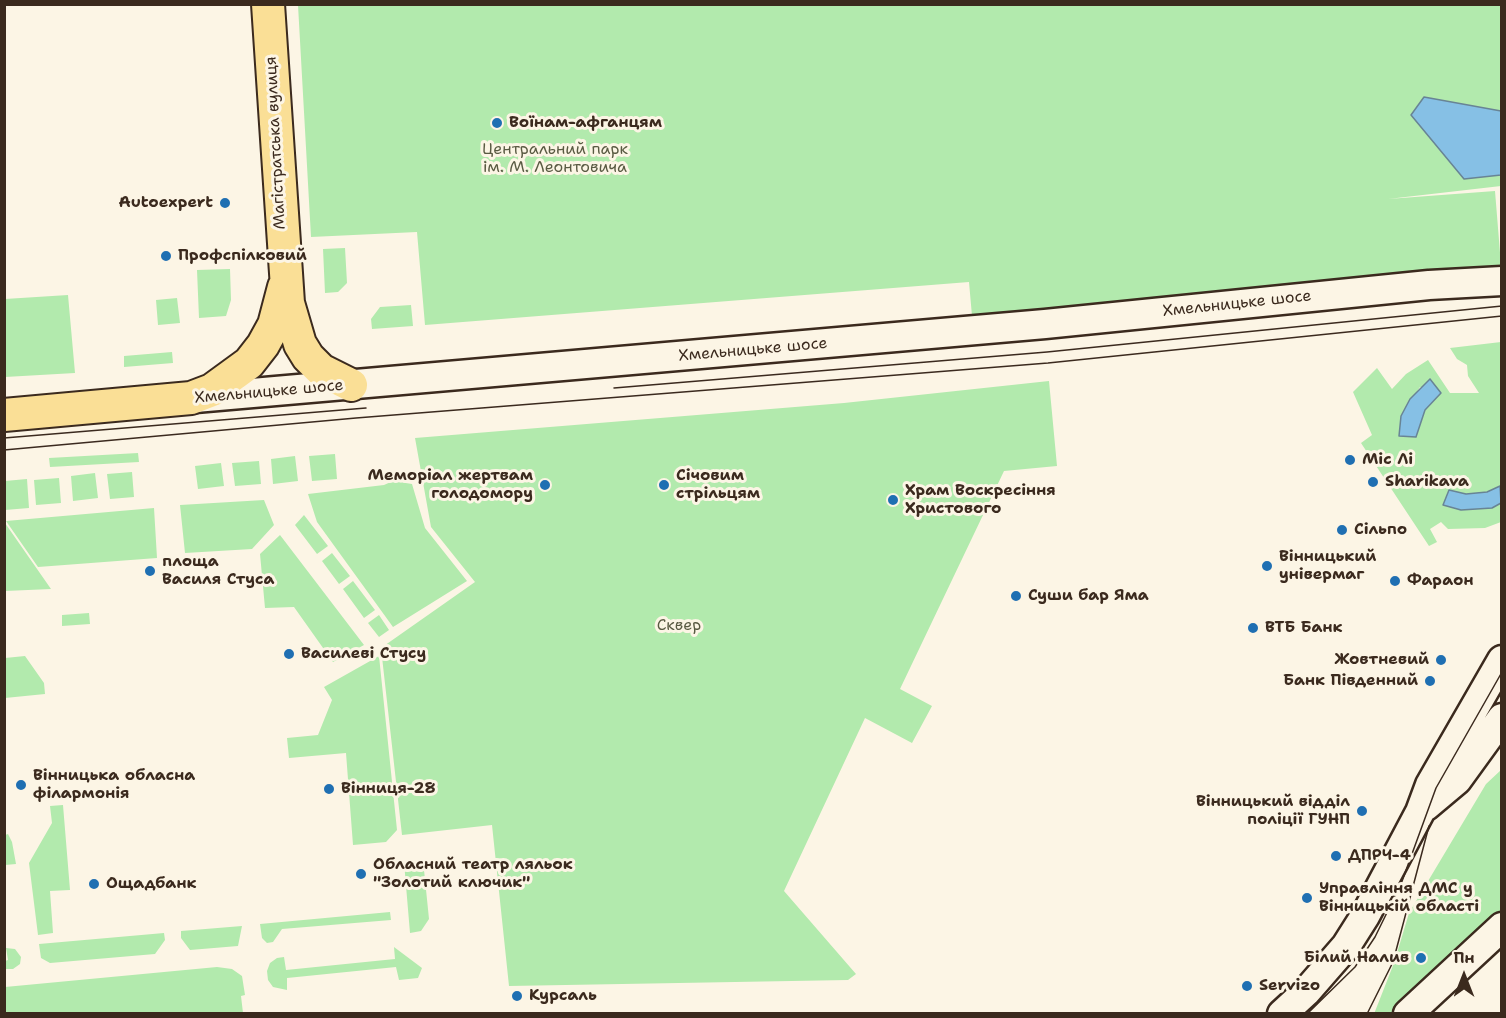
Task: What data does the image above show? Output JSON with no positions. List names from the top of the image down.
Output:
{
  "streets": {
    "main road": ["Магістратська вулиця", "Хмельницьке шосе"]
  },
  "parks": ["Центральний парк ім. М. Леонтовича", "Сквер"],
  "places": [
    "Воїнам-афганцям",
    "Autoexpert",
    "Профспілковий",
    "Міс Лі",
    "Sharikava",
    "Меморіал жертвам голодомору",
    "Січовим стрільцям",
    "Храм Воскресіння Христового",
    "Сільпо",
    "Вінницький універмаг",
    "площа Василя Стуса",
    "Фараон",
    "Суши бар Яма",
    "ВТБ Банк",
    "Василеві Стусу",
    "Жовтневий",
    "Банк Південний",
    "Вінницька обласна філармонія",
    "Вінниця-28",
    "Вінницький відділ поліції ГУНП",
    "ДПРЧ-4",
    "Обласний театр ляльок \"Золотий ключик\"",
    "Ощадбанк",
    "Управління ДМС у Вінницькій області",
    "Білий Налив",
    "Servizo",
    "Курсаль"
  ],
  "north": "top"
}
